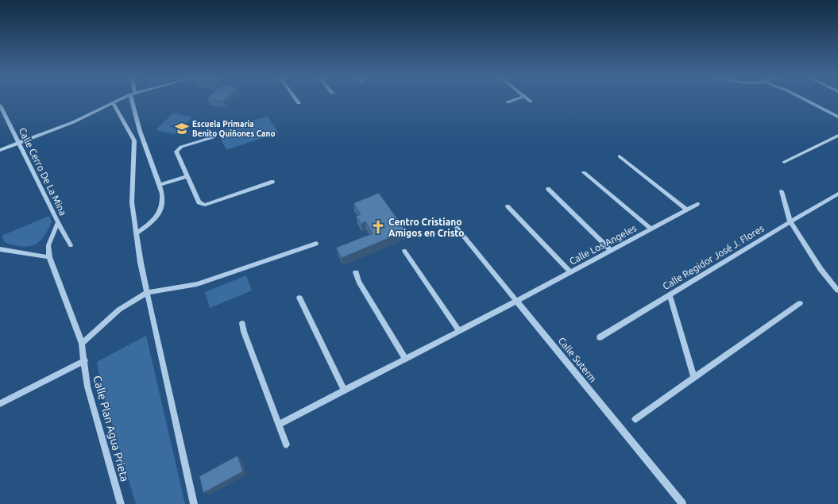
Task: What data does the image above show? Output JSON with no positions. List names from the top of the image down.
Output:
{
  "streets": {
    "street": [
      "Calle Cerro De La Mina",
      "Calle Los Angeles",
      "Calle Regidor José J. Flores",
      "Calle Suterm",
      "Calle Plan Agua Prieta"
    ]
  },
  "crossings": [
    ["Calle Los Angeles", "Calle Suterm"]
  ],
  "places": {
    "school or university": ["Escuela Primaria Benito Quiñones Cano"],
    "church": ["Centro Cristiano Amigos en Cristo"]
  }
}
